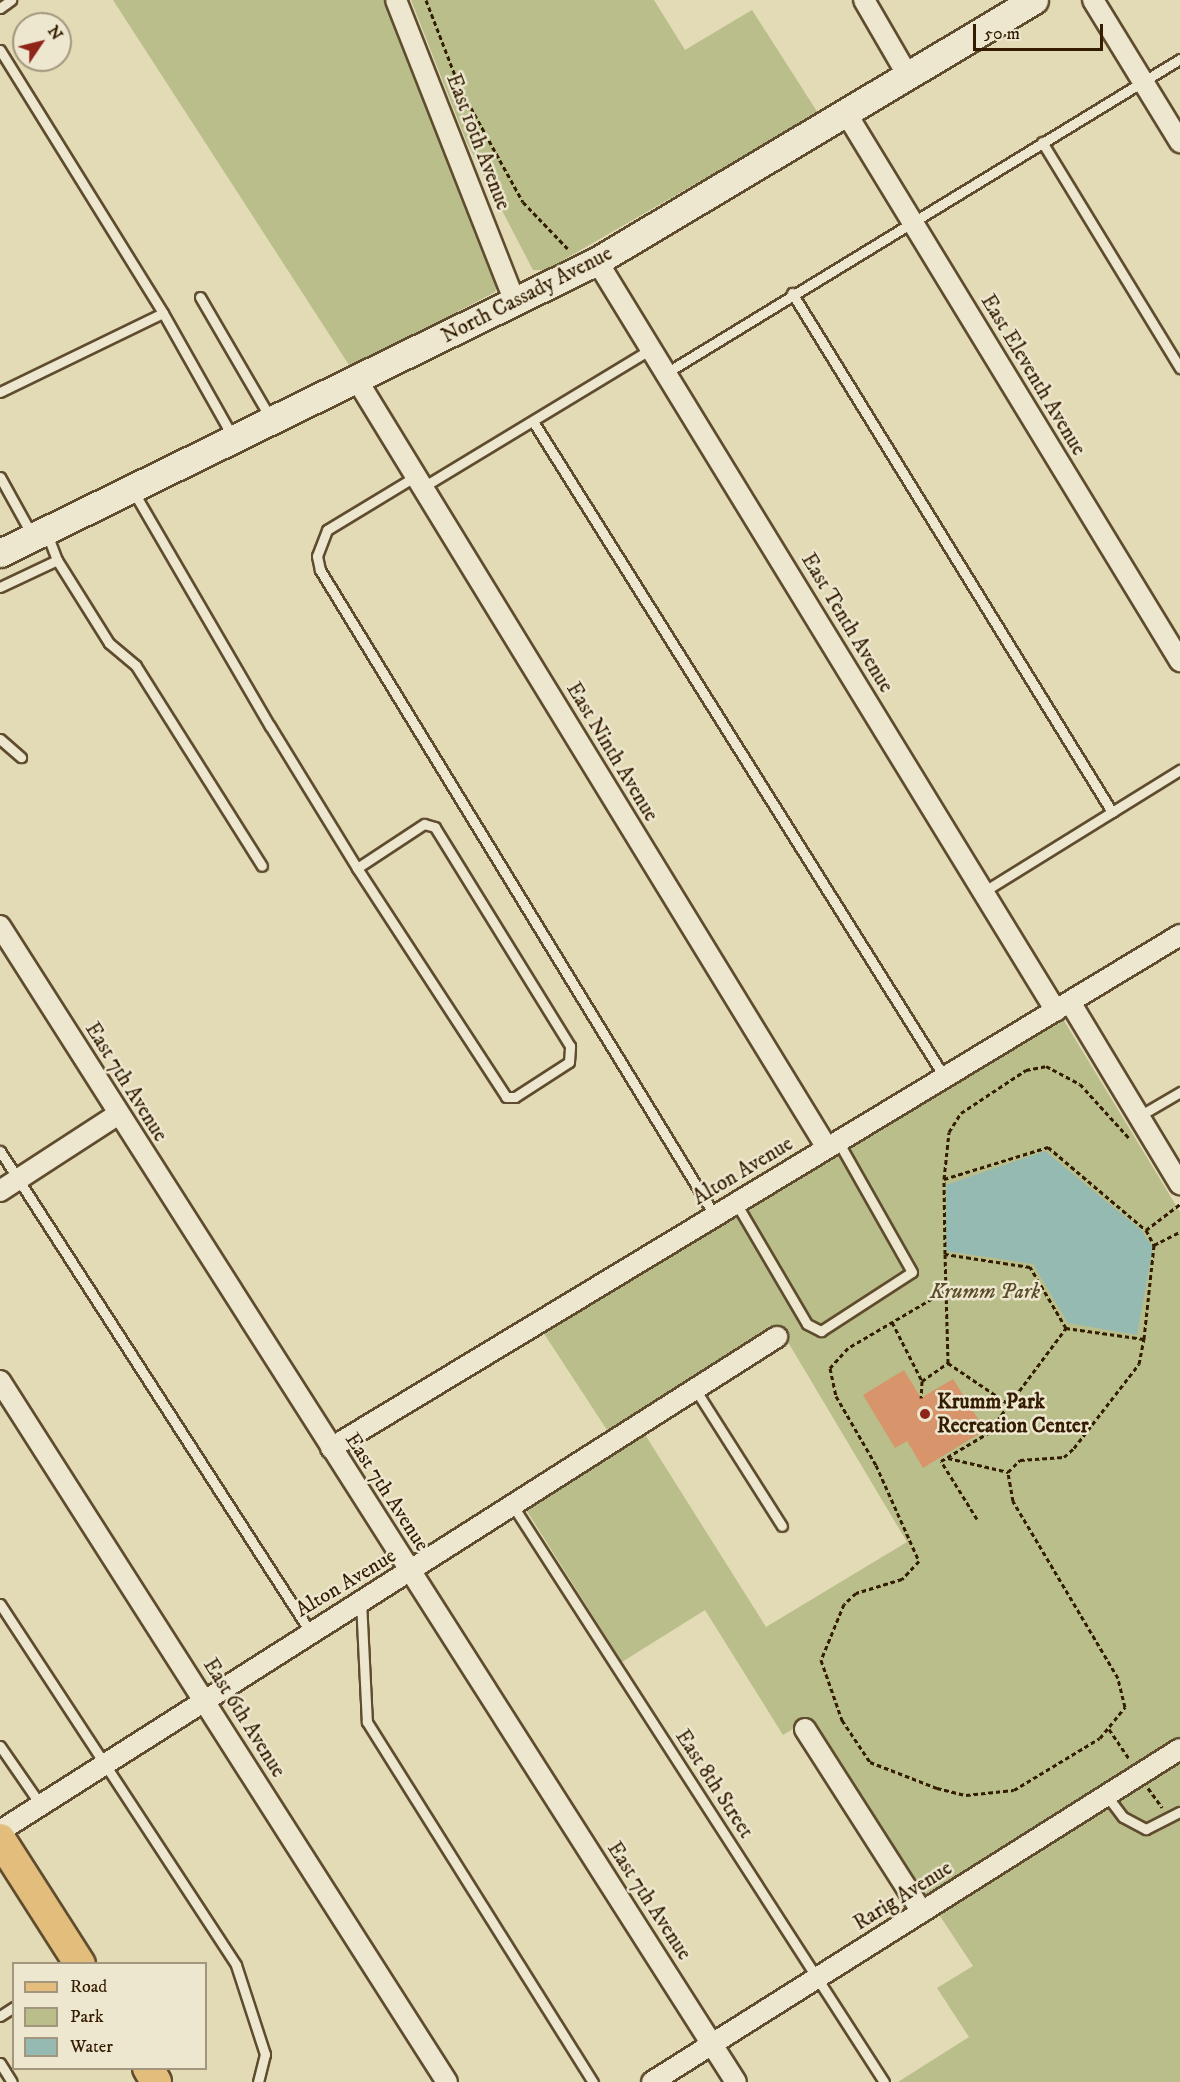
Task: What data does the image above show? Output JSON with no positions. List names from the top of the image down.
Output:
{
  "streets": {
    "main road": ["North Cassady Avenue"],
    "street": [
      "East 10th Avenue",
      "East Eleventh Avenue",
      "East Tenth Avenue",
      "East Ninth Avenue",
      "East 7th Avenue",
      "Alton Avenue",
      "East 6th Avenue",
      "Rarig Avenue"
    ],
    "lane": ["East 8th Street"]
  },
  "crossings": [
    ["East 10th Avenue", "North Cassady Avenue"],
    ["North Cassady Avenue", "East Eleventh Avenue"],
    ["North Cassady Avenue", "East Tenth Avenue"],
    ["North Cassady Avenue", "East Ninth Avenue"],
    ["East Tenth Avenue", "Alton Avenue"],
    ["East Ninth Avenue", "Alton Avenue"],
    ["East 7th Avenue", "Alton Avenue"],
    ["East 7th Avenue", "Rarig Avenue"],
    ["Alton Avenue", "East 6th Avenue"],
    ["Alton Avenue", "East 8th Street"],
    ["East 8th Street", "Rarig Avenue"]
  ],
  "parks": ["Krumm Park"],
  "places": ["Krumm Park Recreation Center"],
  "legend": ["Road", "Park", "Water"],
  "scale_bar": "50 m",
  "north": "top right"
}
